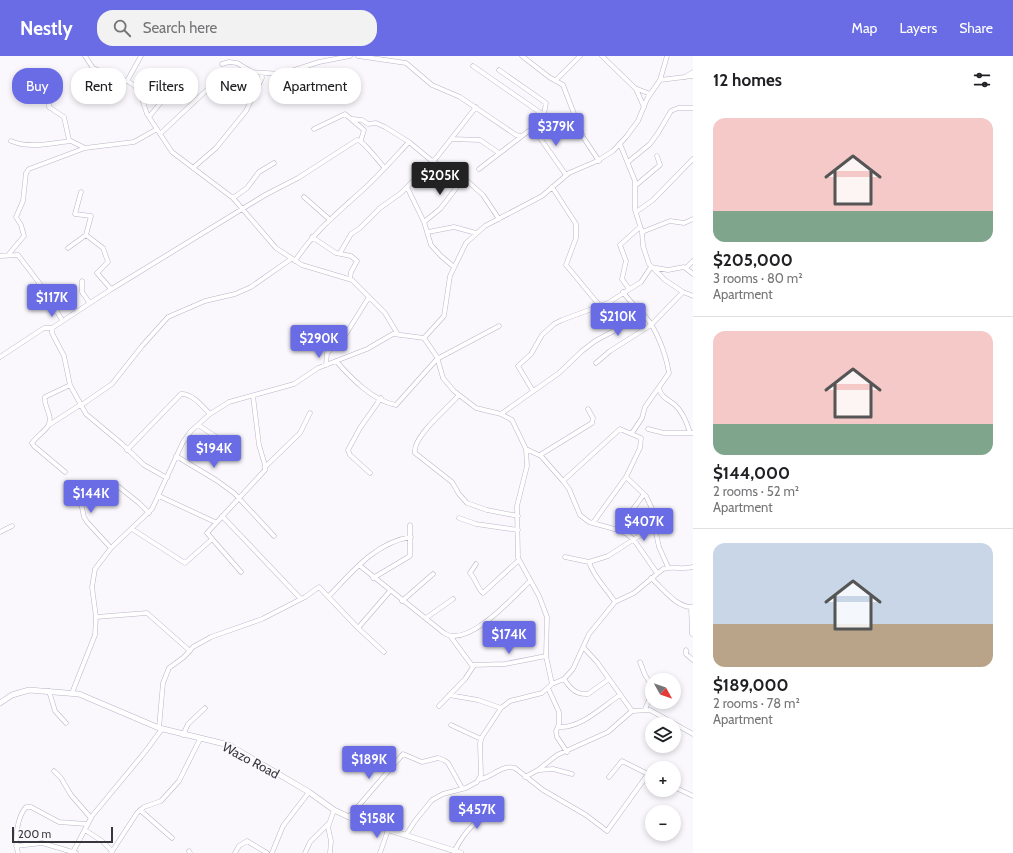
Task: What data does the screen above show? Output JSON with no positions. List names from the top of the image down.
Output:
{
  "streets": {
    "main road": ["Wazo Road"]
  },
  "scale_bar": "200 m",
  "north": "bottom right",
  "page": {
    "header": "Nestly",
    "search": "Search here",
    "nav": ["Map", "Layers", "Share"],
    "heading": "12 homes",
    "chip": [
      "Buy",
      "Rent",
      "Filters",
      "New",
      "Apartment"
    ],
    "list": [
      {
        "name": "$205,000",
        "note": "3 rooms · 80 m² · Apartment"
      },
      {
        "name": "$144,000",
        "note": "2 rooms · 52 m² · Apartment"
      },
      {
        "name": "$189,000",
        "note": "2 rooms · 78 m² · Apartment"
      }
    ],
    "price": [
      "$379K",
      "$205K",
      "$117K",
      "$210K",
      "$290K",
      "$194K",
      "$144K",
      "$407K",
      "$174K",
      "$189K",
      "$457K",
      "$158K"
    ],
    "map_buttons": ["+", "−"],
    "scale": "200 m"
  }
}
